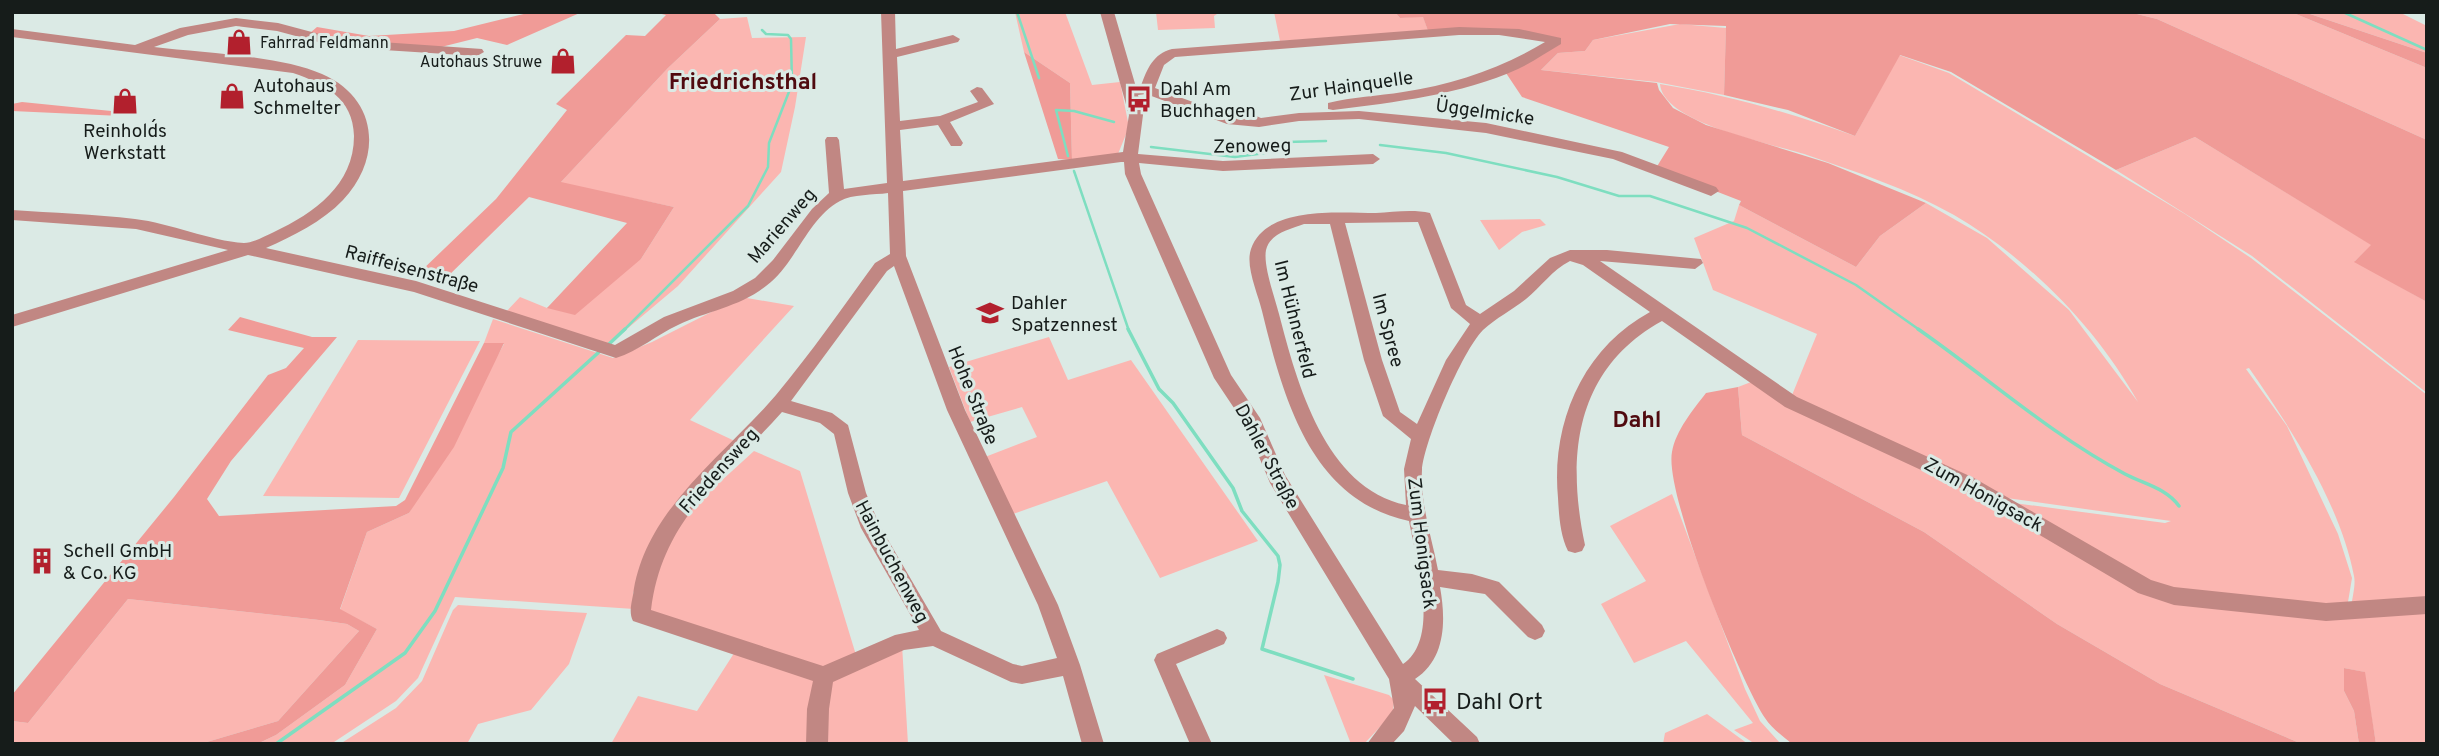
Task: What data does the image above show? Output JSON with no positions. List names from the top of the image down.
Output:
{
  "streets": {
    "street": [
      "Zur Hainquelle",
      "Üggelmicke",
      "Zenoweg",
      "Marienweg",
      "Raiffeisenstraße",
      "Im Hühnerfeld",
      "Im Spree",
      "Hohe Straße",
      "Dahler Straße",
      "Friedensweg",
      "Zum Honigsack",
      "Hainbuchenweg"
    ]
  },
  "crossings": [
    ["Zur Hainquelle", "Üggelmicke"],
    ["Zur Hainquelle", "Dahler Straße"],
    ["Zenoweg", "Marienweg"],
    ["Zenoweg", "Dahler Straße"],
    ["Marienweg", "Raiffeisenstraße"],
    ["Marienweg", "Hohe Straße"],
    ["Marienweg", "Dahler Straße"],
    ["Im Hühnerfeld", "Im Spree"],
    ["Im Hühnerfeld", "Zum Honigsack"],
    ["Im Spree", "Zum Honigsack"],
    ["Hohe Straße", "Friedensweg"],
    ["Dahler Straße", "Zum Honigsack"],
    ["Friedensweg", "Hainbuchenweg"]
  ],
  "districts": ["Friedrichsthal", "Dahl"],
  "places": {
    "shop": [
      "Fahrrad Feldmann",
      "Autohaus Struwe",
      "Autohaus Schmelter",
      "Reinhold´s Werkstatt"
    ],
    "bus stop": ["Dahl Am Buchhagen", "Dahl Ort"],
    "school or university": ["Dahler Spatzennest"],
    "building": ["Schell GmbH & Co. KG"]
  }
}
